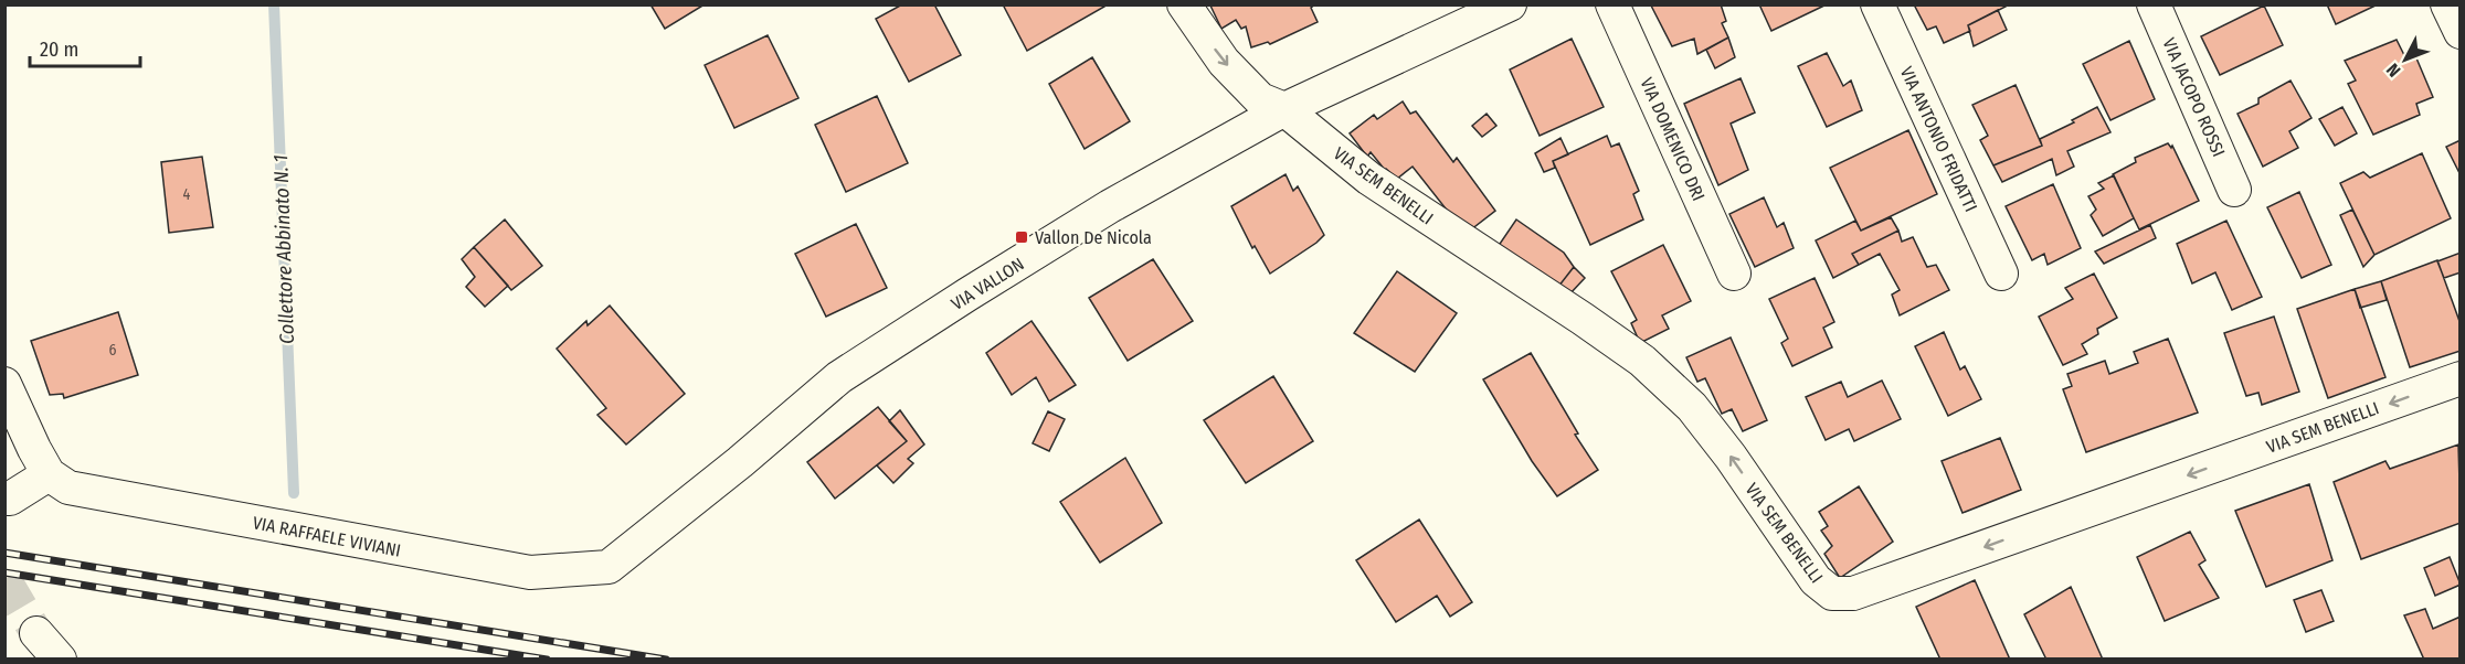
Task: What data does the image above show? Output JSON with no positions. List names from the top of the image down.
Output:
{
  "streets": {
    "street": [
      "VIA JACOPO ROSSI",
      "VIA DOMENICO DRI",
      "VIA ANTONIO FRIDATTI",
      "VIA SEM BENELLI",
      "VIA VALLON",
      "VIA RAFFAELE VIVIANI"
    ]
  },
  "crossings": [
    ["VIA SEM BENELLI", "VIA VALLON"],
    ["VIA VALLON", "VIA RAFFAELE VIVIANI"]
  ],
  "water": ["Collettore Abbinato N. 1"],
  "places": {
    "transit": ["Vallon De Nicola"]
  },
  "house_numbers": ["4", "6"],
  "scale_bar": "20 m",
  "north": "bottom left"
}
